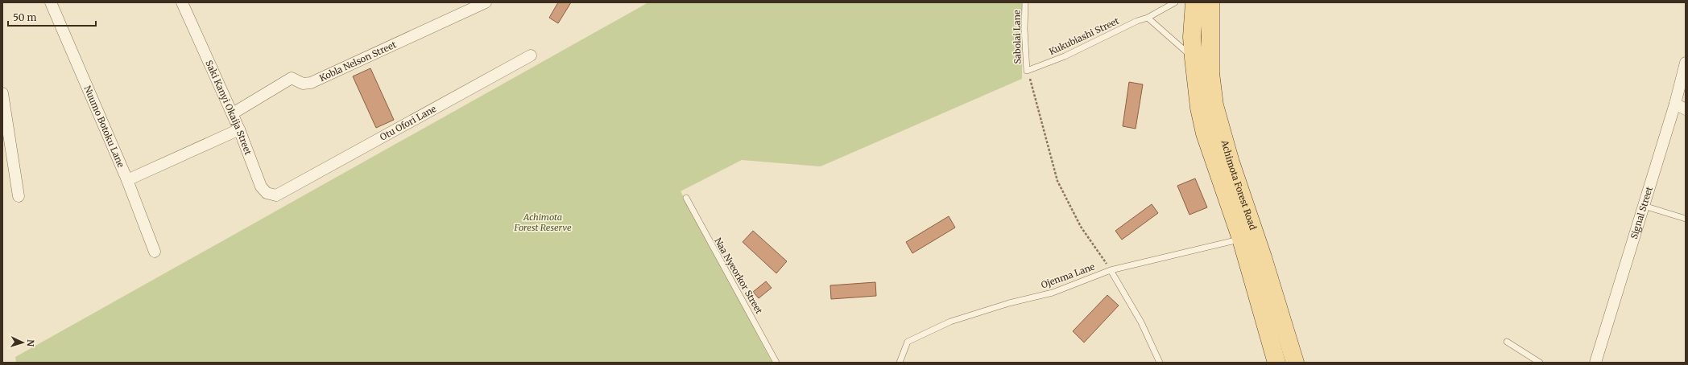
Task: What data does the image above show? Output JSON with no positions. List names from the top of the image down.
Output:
{
  "streets": {
    "main road": ["Achimota Forest Road"],
    "street": [
      "Kobla Nelson Street",
      "Saki Kanyi Okaija Street",
      "Otu Ofori Lane",
      "Nuumo Botoku Lane",
      "Signal Street"
    ],
    "lane": [
      "Kukubiashi Street",
      "Sabolai Lane",
      "Naa Nyeorkor Street",
      "Ojenma Lane"
    ]
  },
  "crossings": [
    ["Kukubiashi Street", "Sabolai Lane"],
    ["Kobla Nelson Street", "Saki Kanyi Okaija Street"],
    ["Saki Kanyi Okaija Street", "Otu Ofori Lane"],
    ["Achimota Forest Road", "Ojenma Lane"]
  ],
  "parks": ["Achimota Forest Reserve"],
  "scale_bar": "50 m",
  "north": "right"
}
